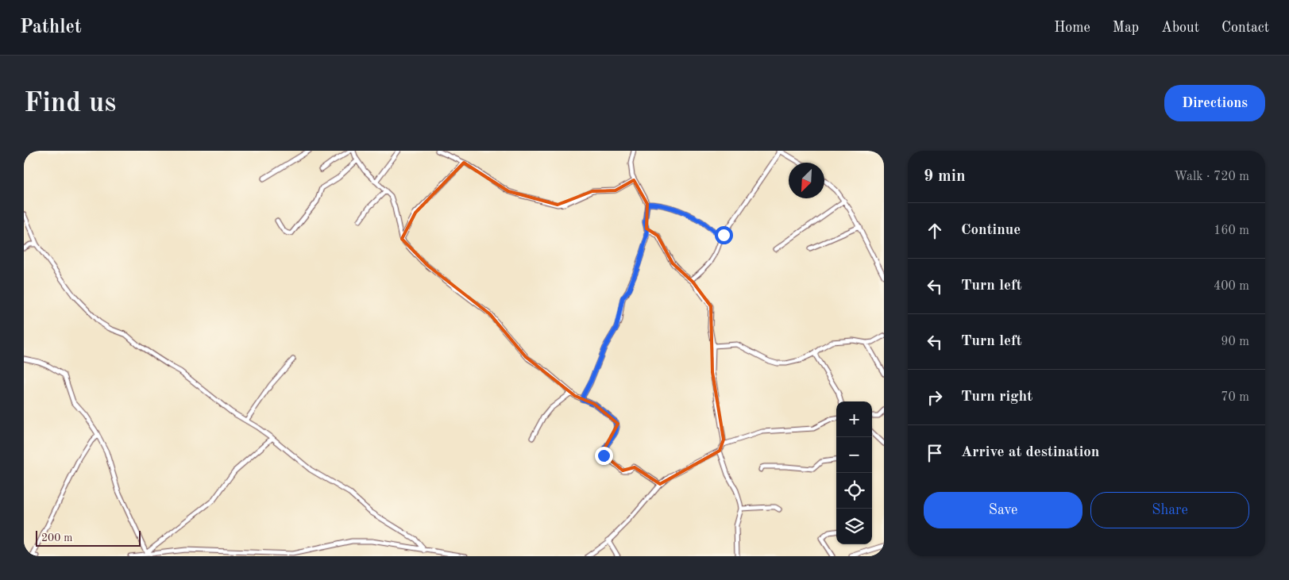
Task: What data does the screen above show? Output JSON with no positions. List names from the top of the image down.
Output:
{
  "scale_bar": "200 m",
  "north": "bottom left",
  "page": {
    "header": "Pathlet",
    "nav": [
      "Home",
      "Map",
      "About",
      "Contact"
    ],
    "buttons": [
      "Directions",
      ["Save", "Share"]
    ],
    "title": "Find us",
    "heading": ["9 min", "Walk · 720 m"],
    "list": [
      ["Continue", "160 m"],
      ["Turn left", "400 m"],
      ["Turn left", "90 m"],
      ["Turn right", "70 m"],
      "Arrive at destination"
    ],
    "map_buttons": ["+", "−"],
    "scale": "200 m"
  }
}
